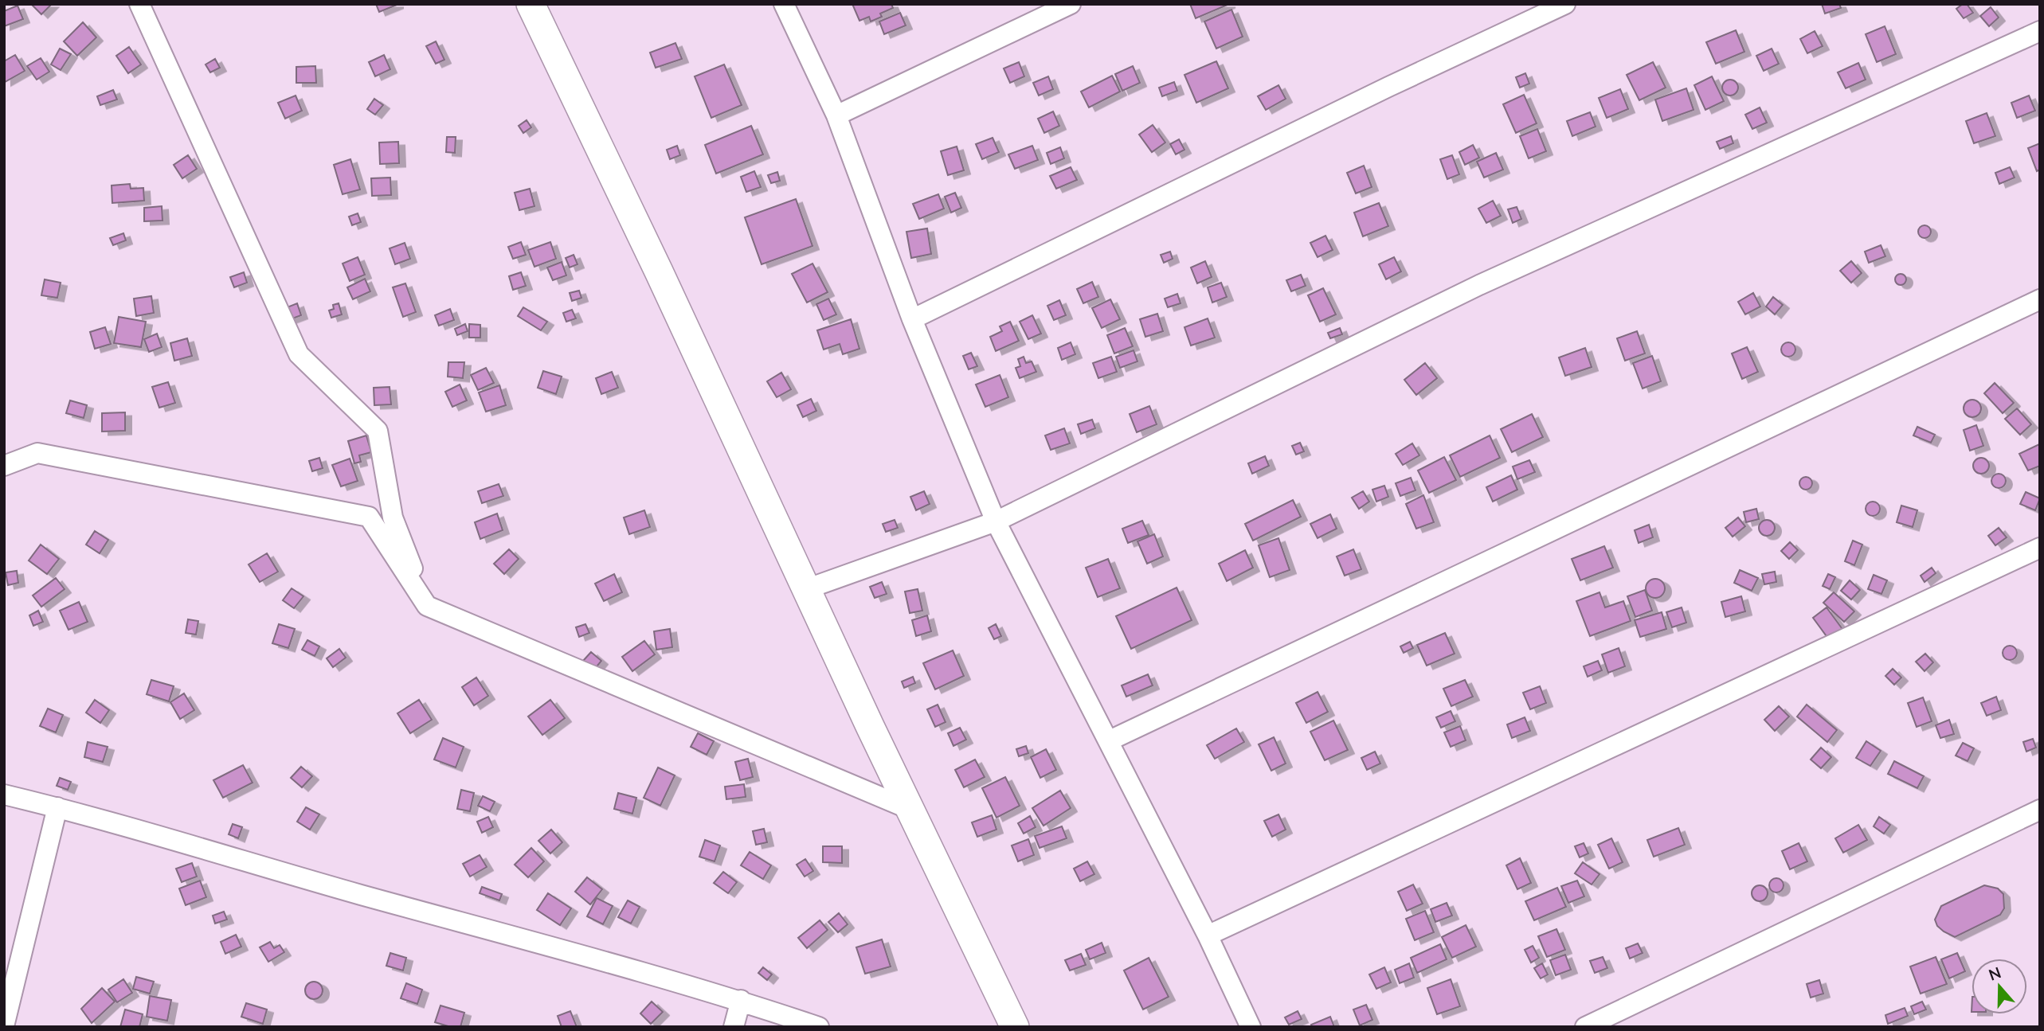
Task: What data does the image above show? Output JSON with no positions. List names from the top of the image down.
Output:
{
  "north": "top"
}
